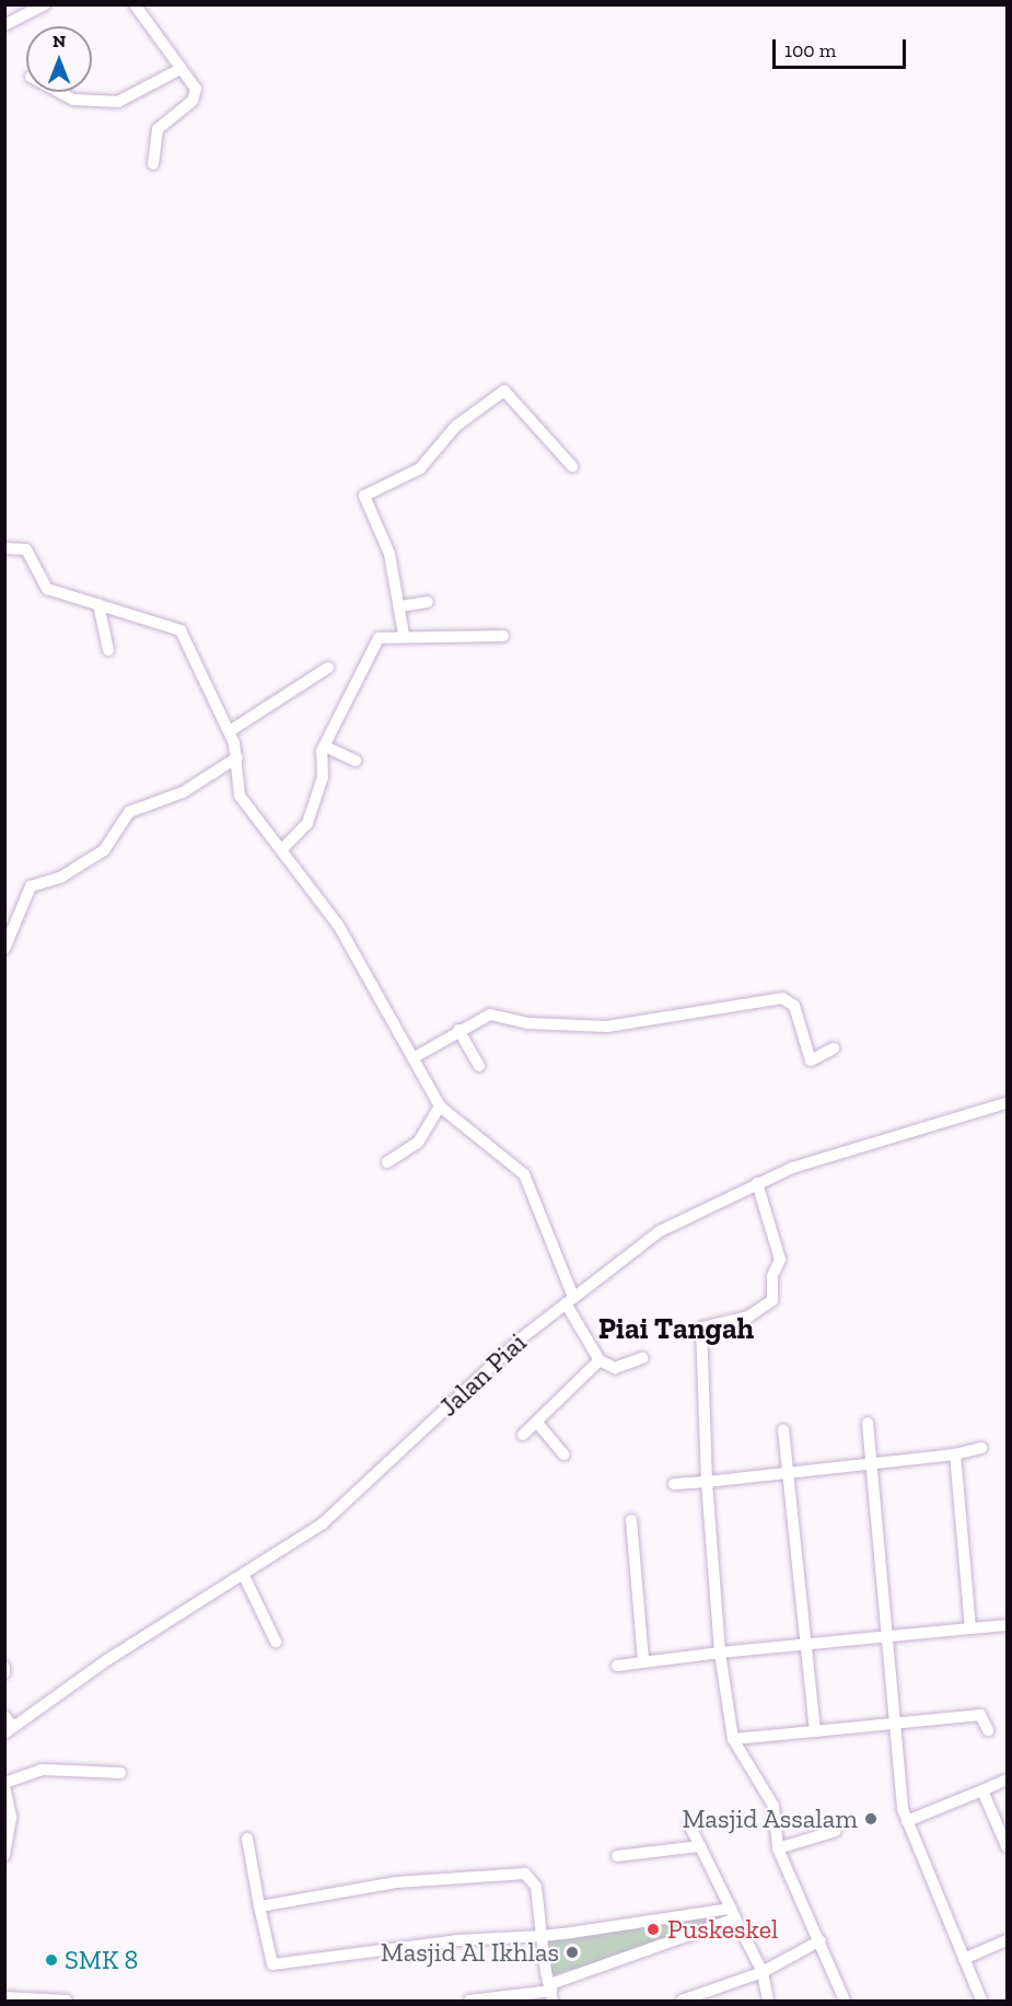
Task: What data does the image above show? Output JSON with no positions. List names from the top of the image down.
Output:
{
  "streets": {
    "street": ["Jalan Piai"]
  },
  "districts": ["Piai Tangah"],
  "places": [
    "Masjid Assalam",
    "Puskeskel",
    "Masjid Al Ikhlas",
    "SMK 8"
  ],
  "scale_bar": "100 m",
  "north": "top"
}
